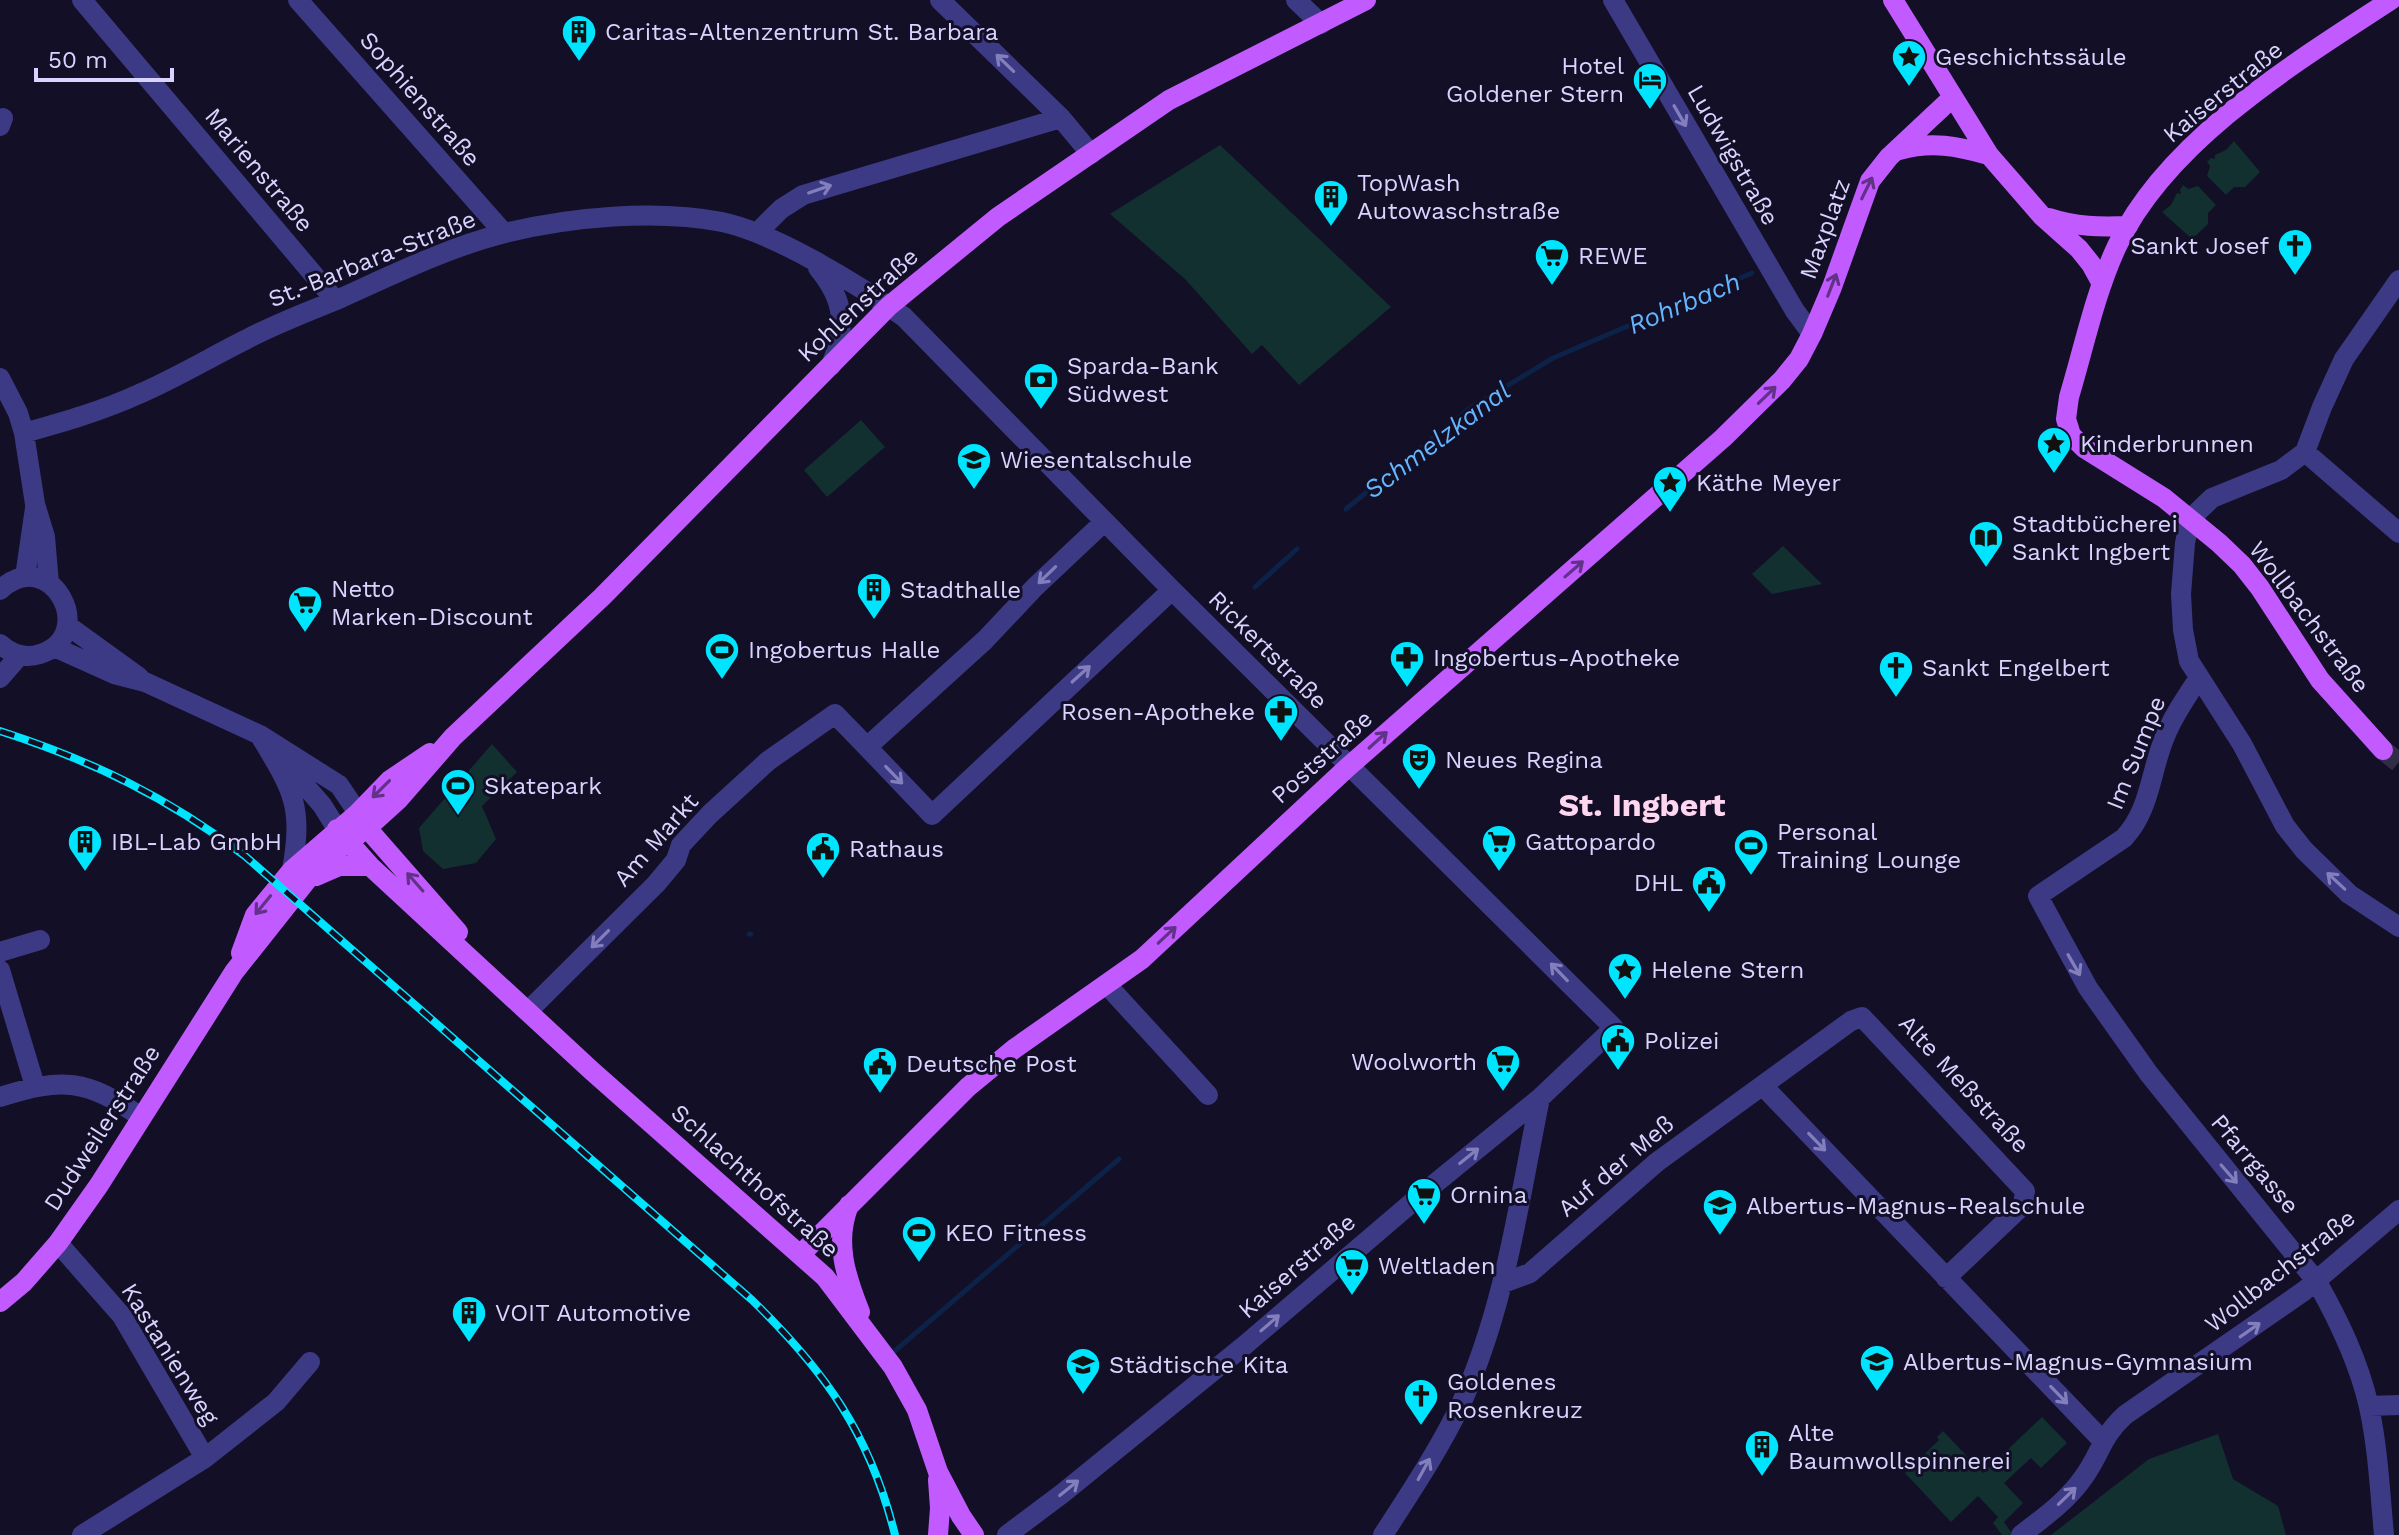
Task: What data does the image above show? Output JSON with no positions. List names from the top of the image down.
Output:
{
  "streets": {
    "main road": [
      "Kaiserstraße",
      "Maxplatz",
      "Kohlenstraße",
      "Wollbachstraße",
      "Poststraße",
      "Dudweilerstraße",
      "Schlachthofstraße"
    ],
    "street": [
      "Sophienstraße",
      "Ludwigstraße",
      "Marienstraße",
      "St.-Barbara-Straße",
      "Rickertstraße",
      "Im Sumpe",
      "Am Markt",
      "Alte Meßstraße",
      "Pfarrgasse",
      "Auf der Meß",
      "Kastanienweg"
    ]
  },
  "crossings": [
    ["Kaiserstraße", "Wollbachstraße"],
    ["Kaiserstraße", "Rickertstraße"],
    ["Sophienstraße", "St.-Barbara-Straße"],
    ["Ludwigstraße", "Maxplatz"],
    ["Ludwigstraße", "Poststraße"],
    ["Marienstraße", "St.-Barbara-Straße"],
    ["Maxplatz", "Poststraße"],
    ["St.-Barbara-Straße", "Kohlenstraße"],
    ["St.-Barbara-Straße", "Rickertstraße"],
    ["Kohlenstraße", "Rickertstraße"],
    ["Kohlenstraße", "Dudweilerstraße"],
    ["Kohlenstraße", "Schlachthofstraße"],
    ["Wollbachstraße", "Pfarrgasse"],
    ["Rickertstraße", "Poststraße"],
    ["Rickertstraße", "Am Markt"],
    ["Im Sumpe", "Pfarrgasse"],
    ["Poststraße", "Schlachthofstraße"],
    ["Am Markt", "Schlachthofstraße"],
    ["Alte Meßstraße", "Auf der Meß"],
    ["Dudweilerstraße", "Schlachthofstraße"],
    ["Dudweilerstraße", "Kastanienweg"]
  ],
  "one_way": [
    "Kaiserstraße",
    "Ludwigstraße",
    "Maxplatz",
    "Wollbachstraße",
    "Rickertstraße",
    "Poststraße",
    "Pfarrgasse"
  ],
  "districts": ["St. Ingbert"],
  "water": ["Rohrbach", "Schmelzkanal"],
  "places": {
    "building": [
      "Caritas-Altenzentrum St. Barbara",
      "TopWash Autowaschstraße",
      "Stadthalle",
      "IBL-Lab GmbH",
      "VOIT Automotive",
      "Alte Baumwollspinnerei"
    ],
    "place": [
      "Geschichtssäule",
      "Kinderbrunnen",
      "Käthe Meyer",
      "Helene Stern"
    ],
    "hotel": ["Hotel Goldener Stern"],
    "church": ["Sankt Josef", "Sankt Engelbert", "Goldenes Rosenkreuz"],
    "supermarket": [
      "REWE",
      "Netto Marken-Discount",
      "Gattopardo",
      "Woolworth",
      "Ornina",
      "Weltladen"
    ],
    "bank": ["Sparda-Bank Südwest"],
    "school or university": [
      "Wiesentalschule",
      "Albertus-Magnus-Realschule",
      "Albertus-Magnus-Gymnasium",
      "Städtische Kita"
    ],
    "library": ["Stadtbücherei Sankt Ingbert"],
    "sports": [
      "Ingobertus Halle",
      "Skatepark",
      "Personal Training Lounge",
      "KEO Fitness"
    ],
    "pharmacy": ["Ingobertus-Apotheke", "Rosen-Apotheke"],
    "theatre": ["Neues Regina"],
    "public building": [
      "Rathaus",
      "DHL",
      "Polizei",
      "Deutsche Post"
    ]
  },
  "scale_bar": "50 m"
}
